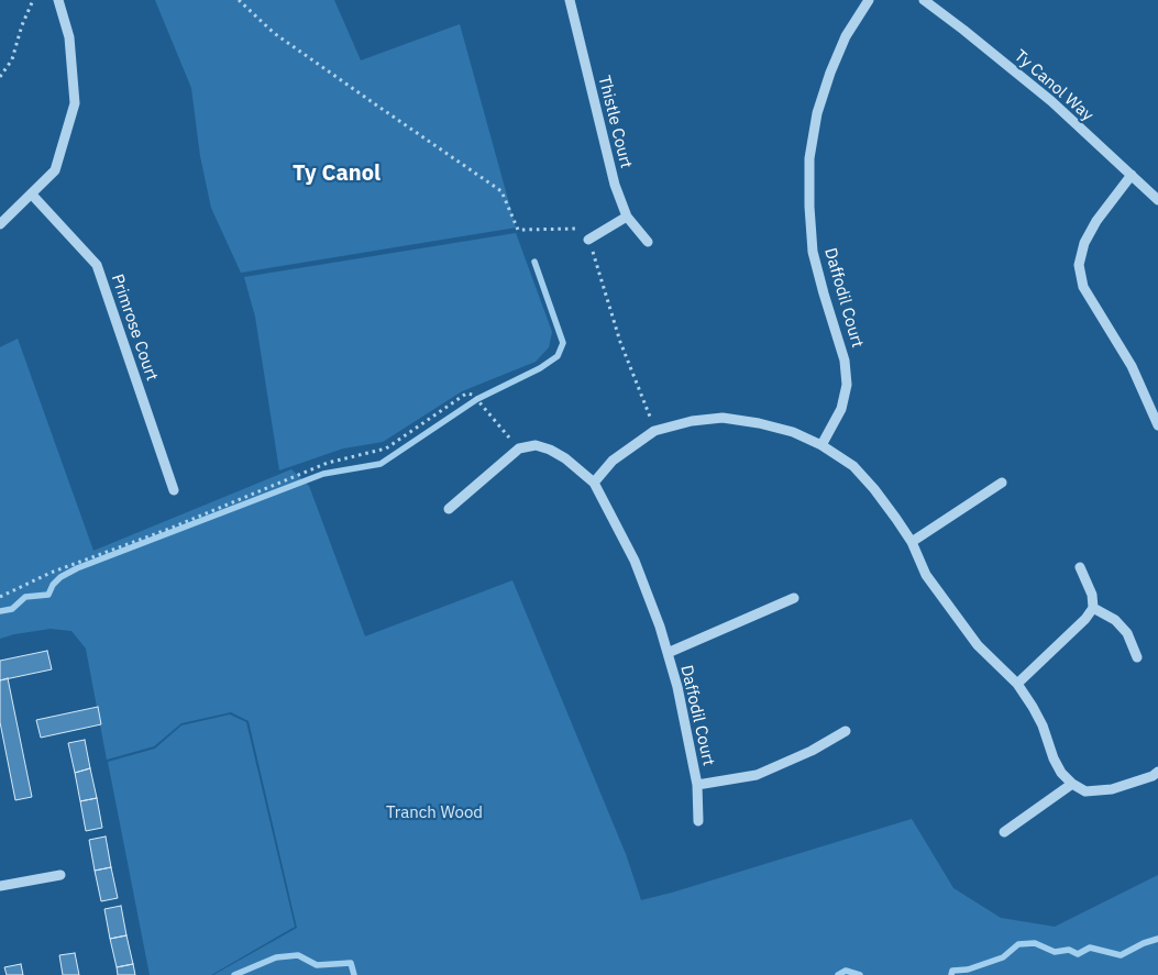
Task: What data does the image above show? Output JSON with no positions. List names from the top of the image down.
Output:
{
  "streets": {
    "street": [
      "Ty Canol Way",
      "Thistle Court",
      "Daffodil Court",
      "Primrose Court"
    ]
  },
  "districts": ["Ty Canol"],
  "parks": ["Tranch Wood"]
}
